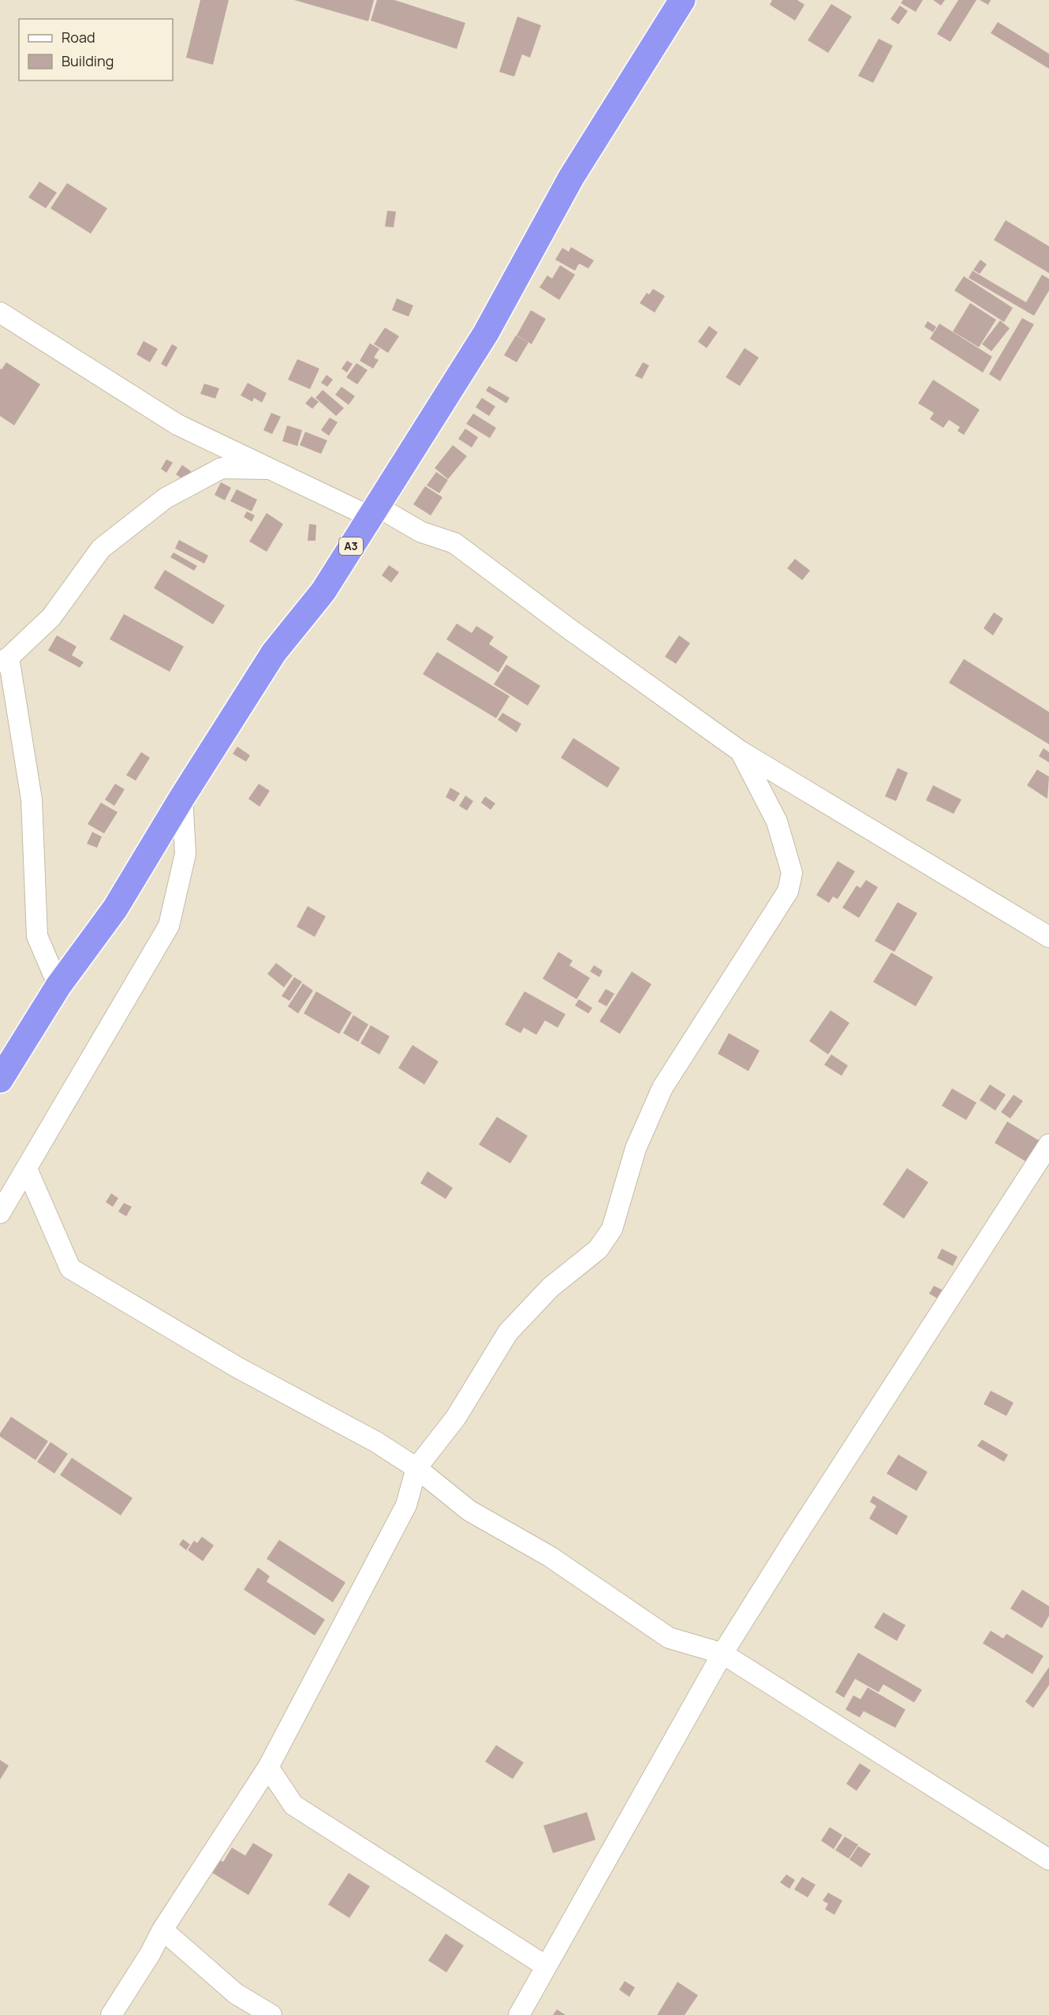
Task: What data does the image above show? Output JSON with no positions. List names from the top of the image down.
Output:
{
  "streets": {
    "highway": ["A3"]
  },
  "legend": ["Road", "Building"]
}
